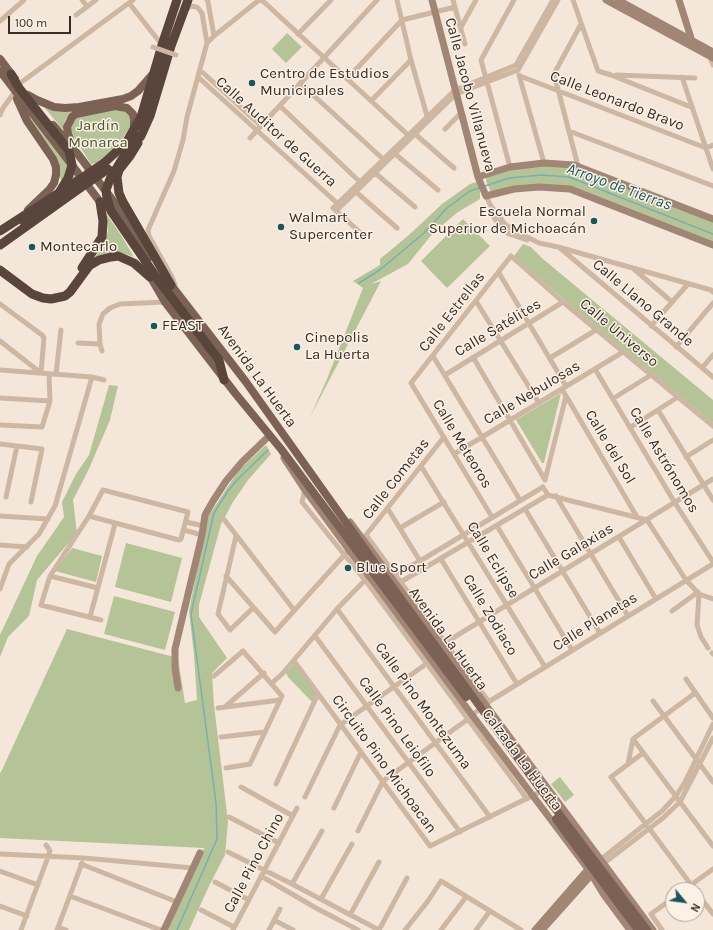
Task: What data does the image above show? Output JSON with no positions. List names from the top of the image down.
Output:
{
  "streets": {
    "main road": ["Avenida La Huerta"],
    "street": [
      "Calle Jacobo Villanueva",
      "Calle Leonardo Bravo",
      "Calle Auditor de Guerra",
      "Calle Llano Grande",
      "Calle Estrellas",
      "Calle Satélites",
      "Calle Universo",
      "Calle Nebulosas",
      "Calle Meteoros",
      "Calle del Sol",
      "Calle Astrónomos",
      "Calle Cometas",
      "Calle Galaxias",
      "Calle Eclipse",
      "Calle Zodiaco",
      "Calle Planetas",
      "Calle Pino Montezuma",
      "Calle Pino Leiofilo",
      "Calzada La Huerta",
      "Circuito Pino Michoacan",
      "Calle Pino Chino"
    ]
  },
  "crossings": [
    ["Calle Estrellas", "Calle Universo"],
    ["Calle Estrellas", "Calle Meteoros"],
    ["Calle Estrellas", "Calle del Sol"],
    ["Calle Satélites", "Calle Universo"],
    ["Calle Satélites", "Calle del Sol"],
    ["Calle Universo", "Calle Nebulosas"],
    ["Avenida La Huerta", "Calle Cometas"],
    ["Avenida La Huerta", "Calle Galaxias"],
    ["Avenida La Huerta", "Calle Planetas"],
    ["Avenida La Huerta", "Calzada La Huerta"],
    ["Avenida La Huerta", "Circuito Pino Michoacan"],
    ["Calle Nebulosas", "Calle Meteoros"],
    ["Calle Nebulosas", "Calle del Sol"],
    ["Calle Nebulosas", "Calle Astrónomos"],
    ["Calle Meteoros", "Calle Cometas"],
    ["Calle Astrónomos", "Calle Galaxias"],
    ["Calle Astrónomos", "Calle Planetas"],
    ["Calle Cometas", "Calle Eclipse"],
    ["Calle Galaxias", "Calle Eclipse"],
    ["Calle Galaxias", "Calle Zodiaco"],
    ["Calle Eclipse", "Calle Planetas"],
    ["Calle Zodiaco", "Calle Planetas"],
    ["Calle Planetas", "Calle Pino Montezuma"],
    ["Calle Planetas", "Calle Pino Leiofilo"],
    ["Calle Planetas", "Calzada La Huerta"],
    ["Calle Planetas", "Circuito Pino Michoacan"],
    ["Calle Pino Montezuma", "Circuito Pino Michoacan"],
    ["Calle Pino Leiofilo", "Circuito Pino Michoacan"],
    ["Calzada La Huerta", "Circuito Pino Michoacan"]
  ],
  "water": ["Arroyo de Tierras"],
  "parks": ["Jardín Monarca"],
  "places": [
    "Centro de Estudios Municipales",
    "Escuela Normal Superior de Michoacán",
    "Walmart Supercenter",
    "Montecarlo",
    "FEAST",
    "Cinepolis La Huerta",
    "Blue Sport"
  ],
  "scale_bar": "100 m",
  "north": "bottom right"
}
